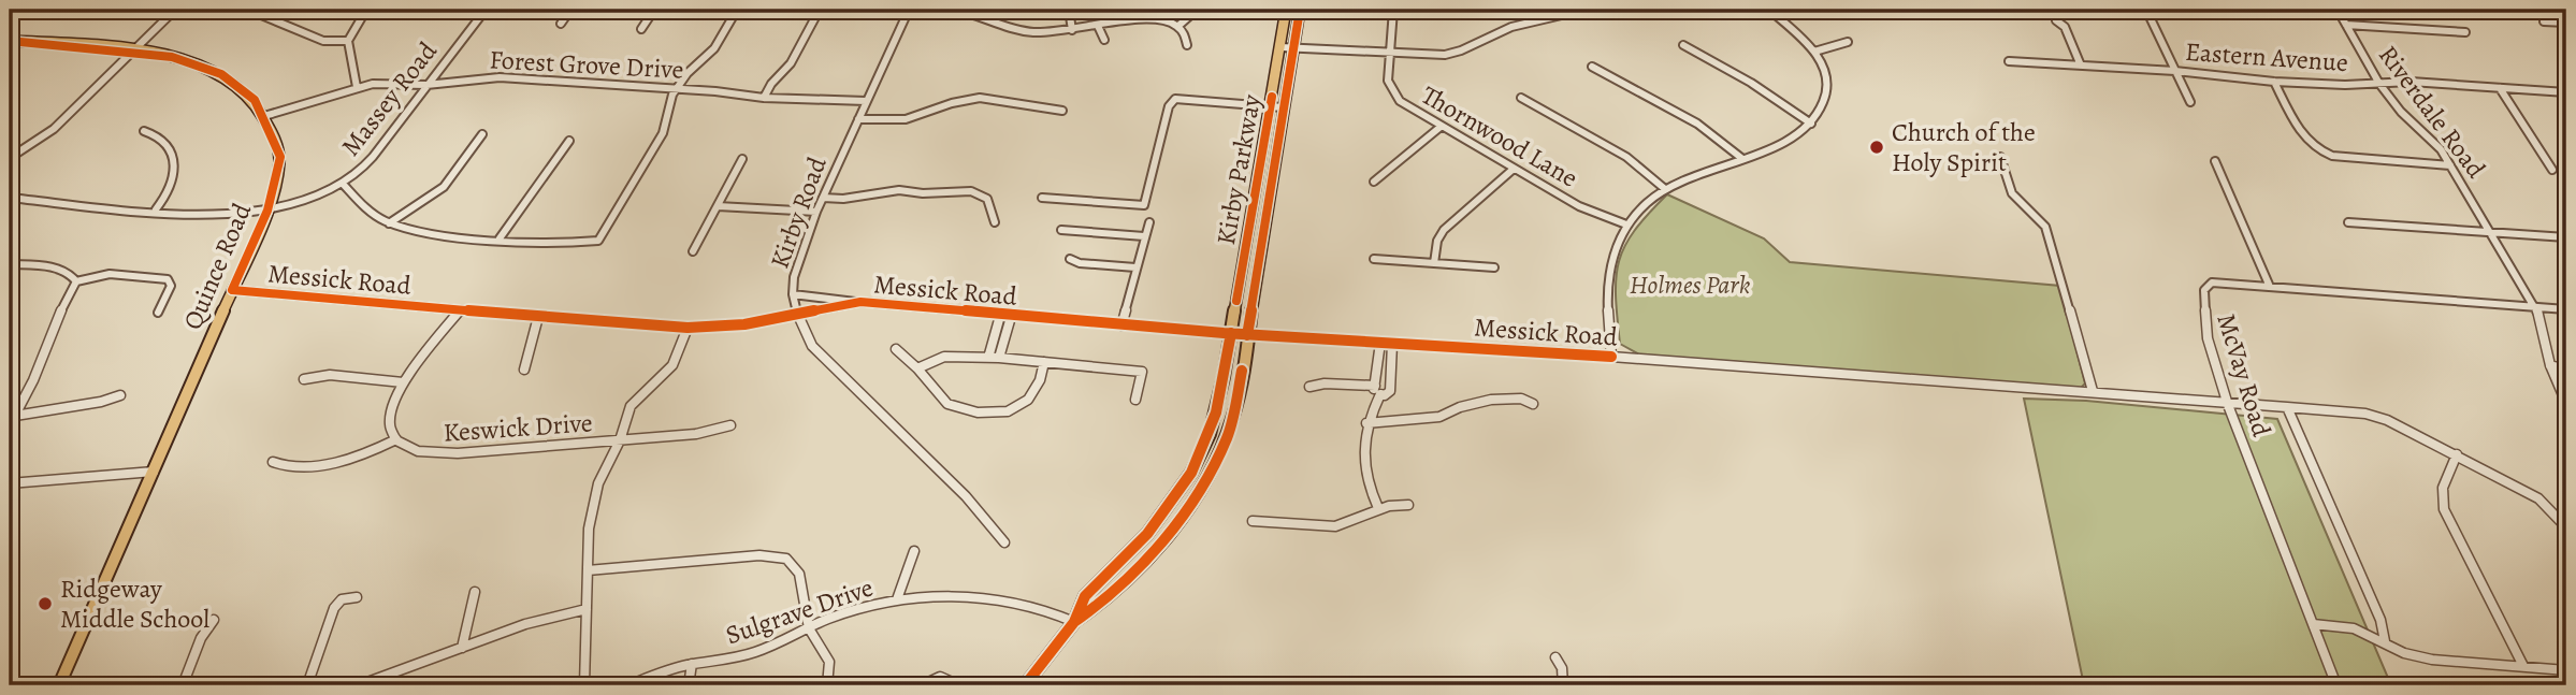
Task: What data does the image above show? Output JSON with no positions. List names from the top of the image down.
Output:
{
  "streets": {
    "main road": ["Kirby Parkway", "Quince Road"],
    "street": [
      "Eastern Avenue",
      "Forest Grove Drive",
      "Massey Road",
      "Riverdale Road",
      "Thornwood Lane",
      "Kirby Road",
      "Messick Road",
      "McVay Road",
      "Keswick Drive",
      "Sulgrave Drive"
    ]
  },
  "crossings": [
    ["Eastern Avenue", "Riverdale Road"],
    ["Forest Grove Drive", "Massey Road"],
    ["Forest Grove Drive", "Kirby Road"],
    ["Forest Grove Drive", "Quince Road"],
    ["Massey Road", "Quince Road"],
    ["Riverdale Road", "McVay Road"],
    ["Kirby Parkway", "Messick Road"],
    ["Kirby Parkway", "Sulgrave Drive"],
    ["Kirby Road", "Messick Road"],
    ["Quince Road", "Messick Road"],
    ["Messick Road", "McVay Road"]
  ],
  "parks": ["Holmes Park"],
  "places": ["Church of the Holy Spirit", "Ridgeway Middle School"]
}
